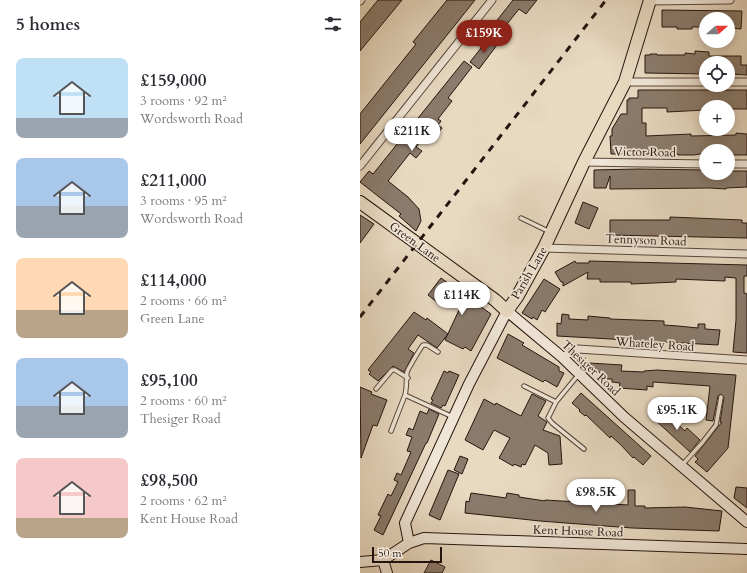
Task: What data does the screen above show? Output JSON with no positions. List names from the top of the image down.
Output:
{
  "streets": {
    "main road": ["Green Lane", "Parish Lane"],
    "street": [
      "Victor Road",
      "Tennyson Road",
      "Whateley Road",
      "Thesiger Road",
      "Kent House Road"
    ]
  },
  "crossings": [
    ["Victor Road", "Parish Lane"],
    ["Tennyson Road", "Parish Lane"],
    ["Green Lane", "Parish Lane"],
    ["Green Lane", "Thesiger Road"],
    ["Parish Lane", "Thesiger Road"],
    ["Parish Lane", "Kent House Road"],
    ["Whateley Road", "Thesiger Road"]
  ],
  "scale_bar": "50 m",
  "north": "right",
  "page": {
    "heading": "5 homes",
    "map_buttons": ["+", "−"],
    "price": [
      "£159K",
      "£211K",
      "£114K",
      "£95.1K",
      "£98.5K"
    ],
    "list": [
      {
        "name": "£159,000",
        "note": "3 rooms · 92 m² · Wordsworth Road"
      },
      {
        "name": "£211,000",
        "note": "3 rooms · 95 m² · Wordsworth Road"
      },
      {
        "name": "£114,000",
        "note": "2 rooms · 66 m² · Green Lane"
      },
      {
        "name": "£95,100",
        "note": "2 rooms · 60 m² · Thesiger Road"
      },
      {
        "name": "£98,500",
        "note": "2 rooms · 62 m² · Kent House Road"
      }
    ],
    "scale": "50 m"
  }
}
